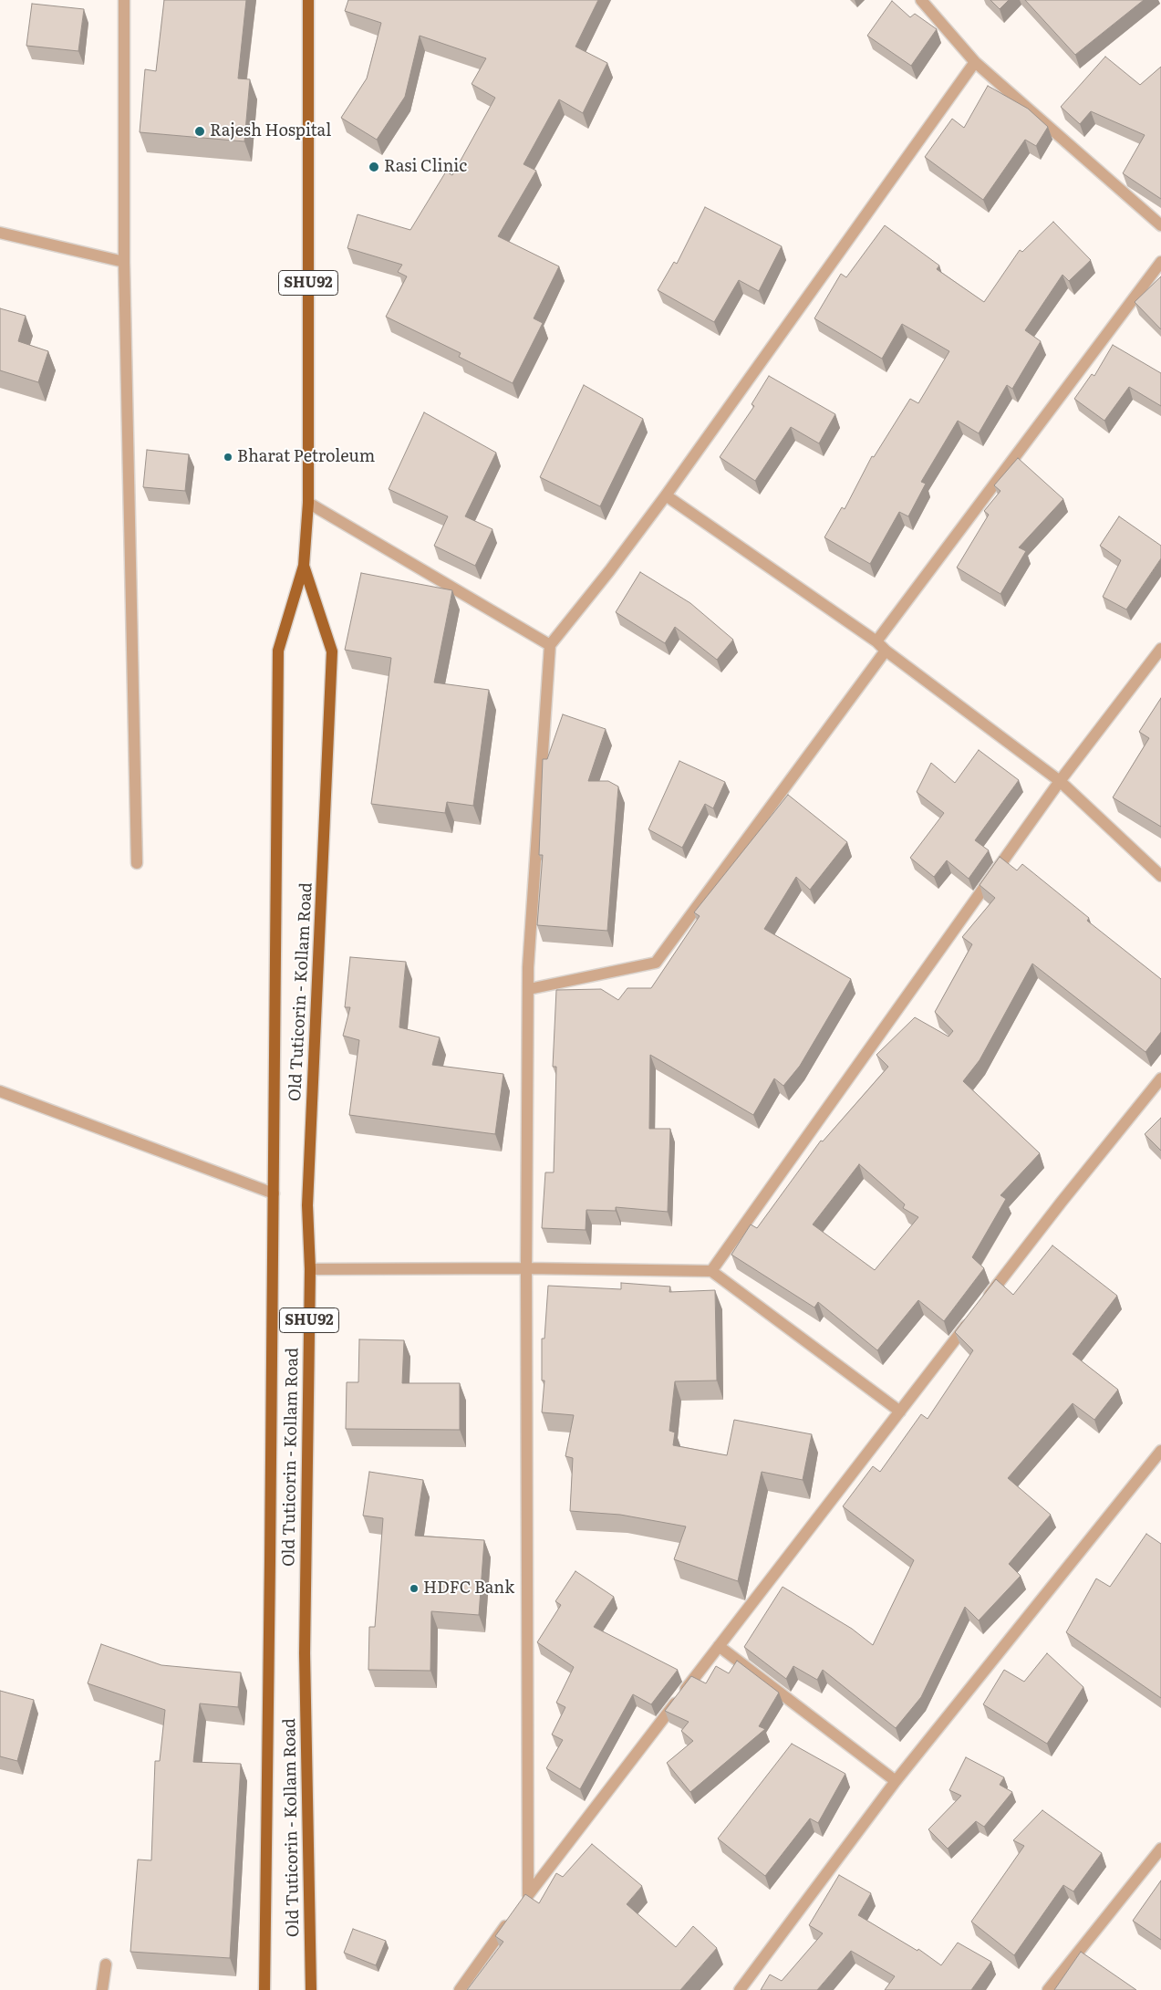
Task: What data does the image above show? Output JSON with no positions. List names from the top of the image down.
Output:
{
  "streets": {
    "main road": ["SHU92", "Old Tuticorin - Kollam Road"]
  },
  "places": [
    "Rajesh Hospital",
    "Rasi Clinic",
    "Bharat Petroleum",
    "HDFC Bank"
  ]
}
